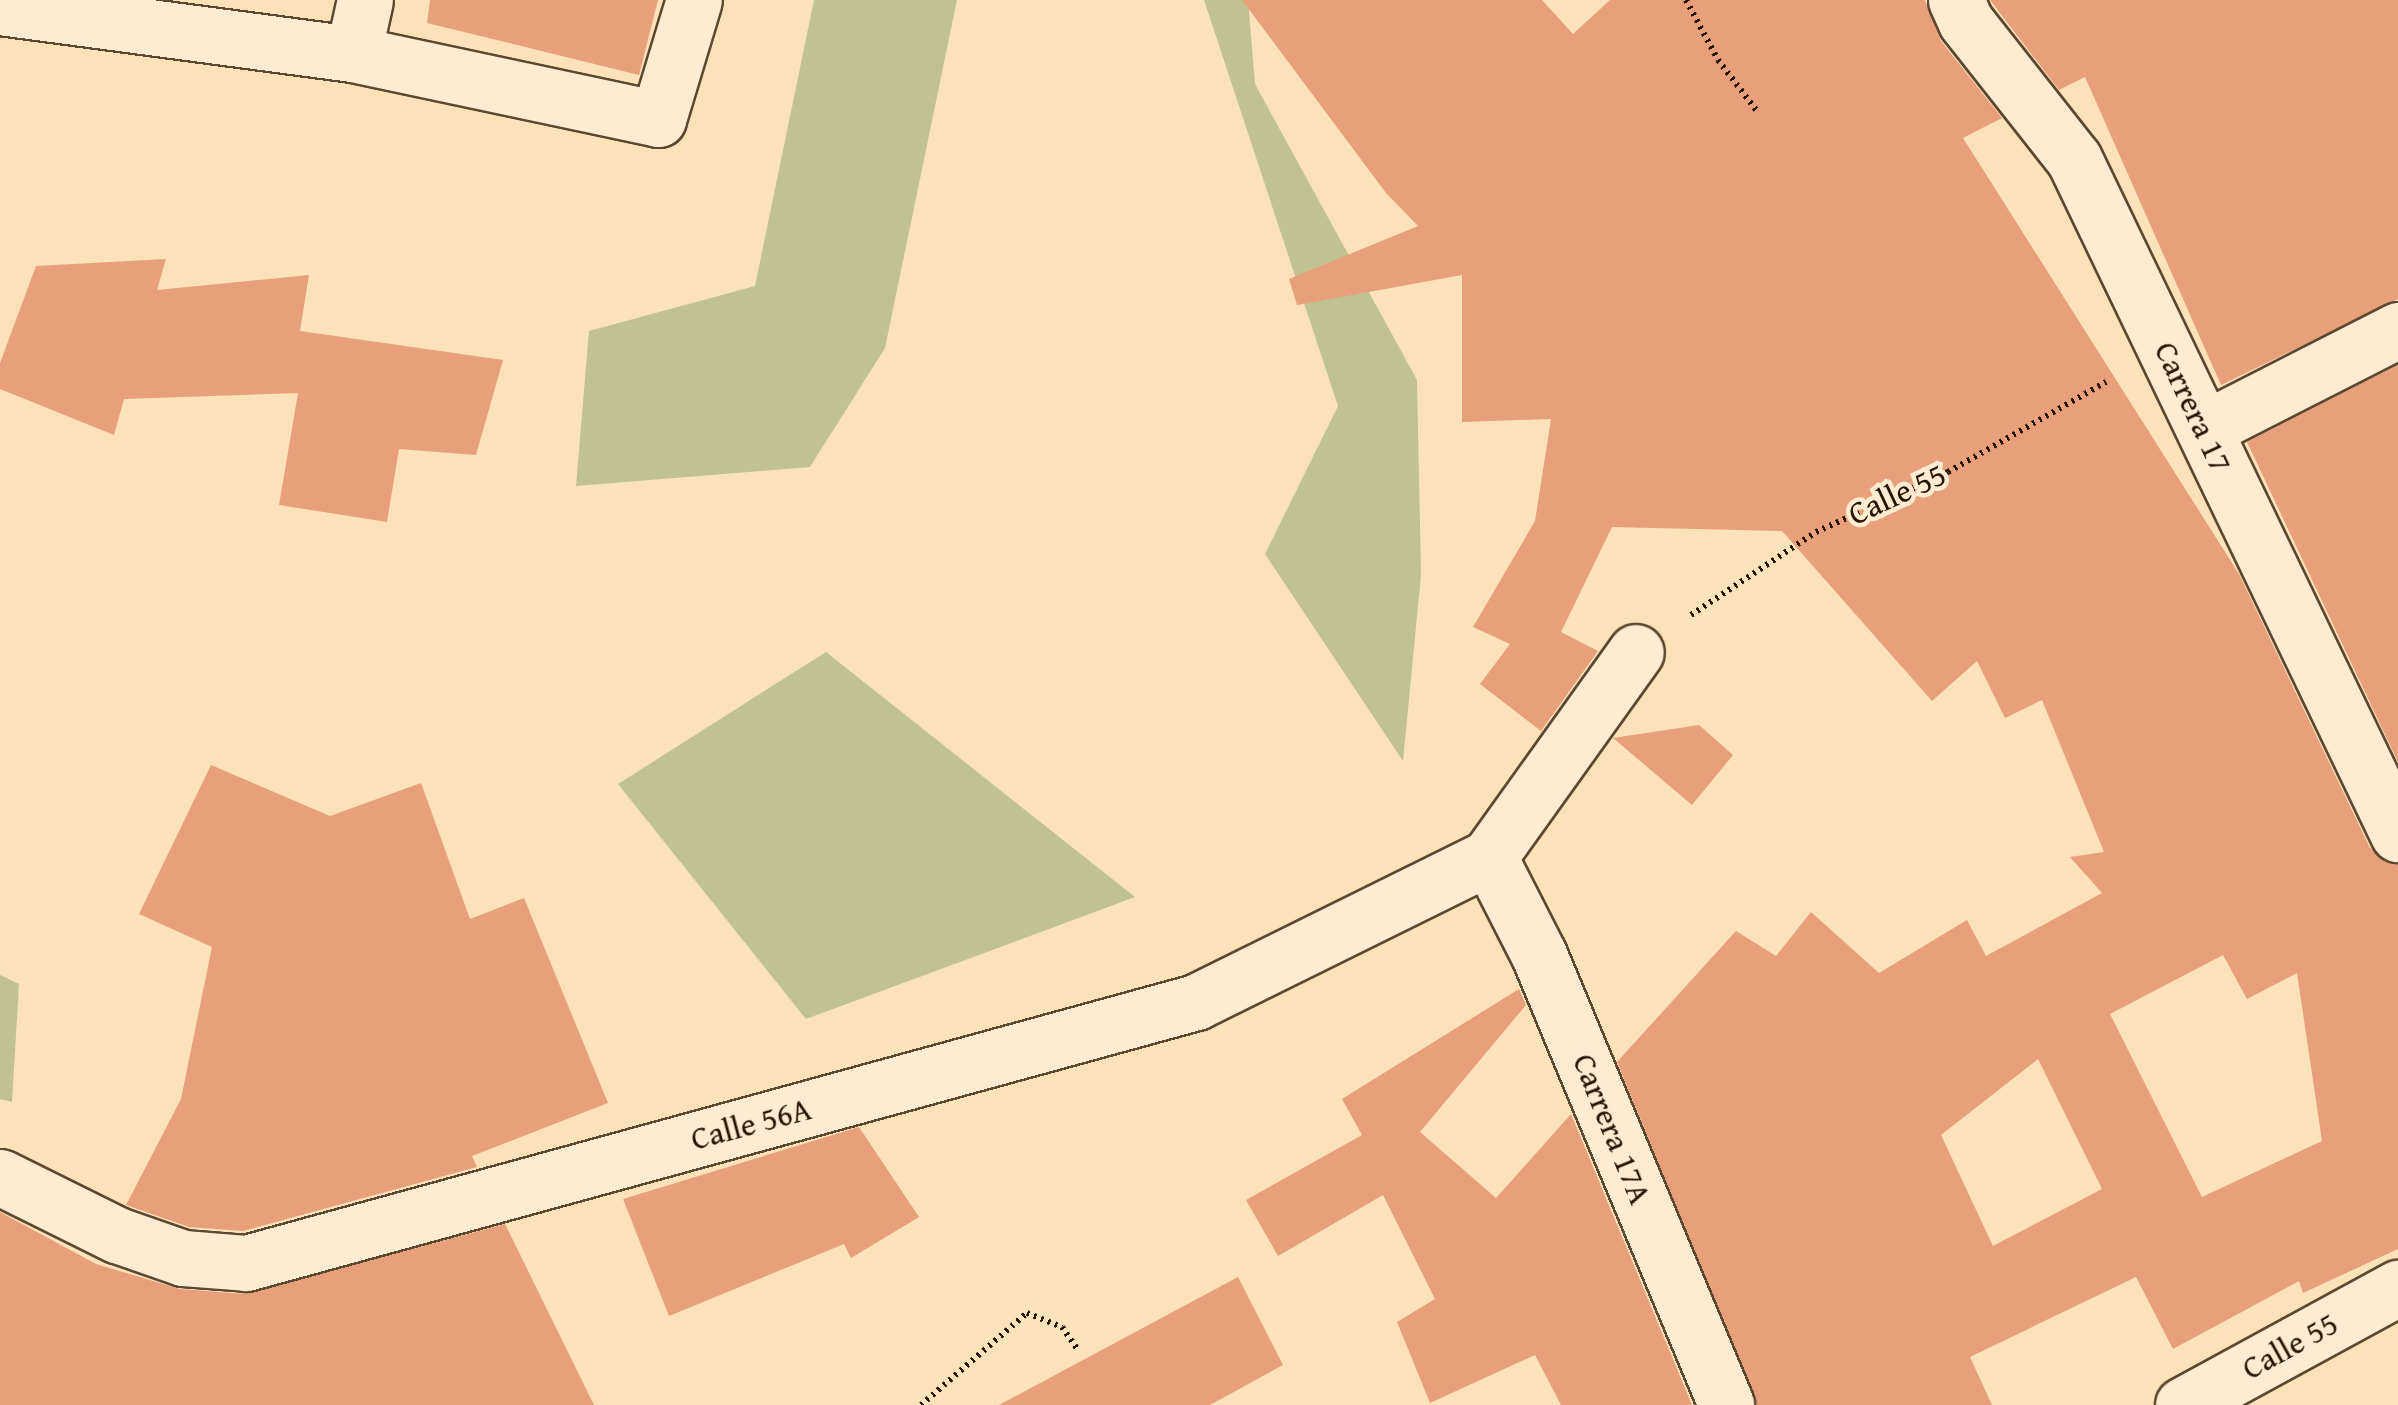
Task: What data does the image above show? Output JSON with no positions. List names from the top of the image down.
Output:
{
  "streets": {
    "street": [
      "Carrera 17",
      "Calle 55",
      "Calle 56A",
      "Carrera 17A"
    ]
  },
  "crossings": [
    ["Carrera 17", "Calle 55"],
    ["Calle 56A", "Carrera 17A"]
  ]
}
